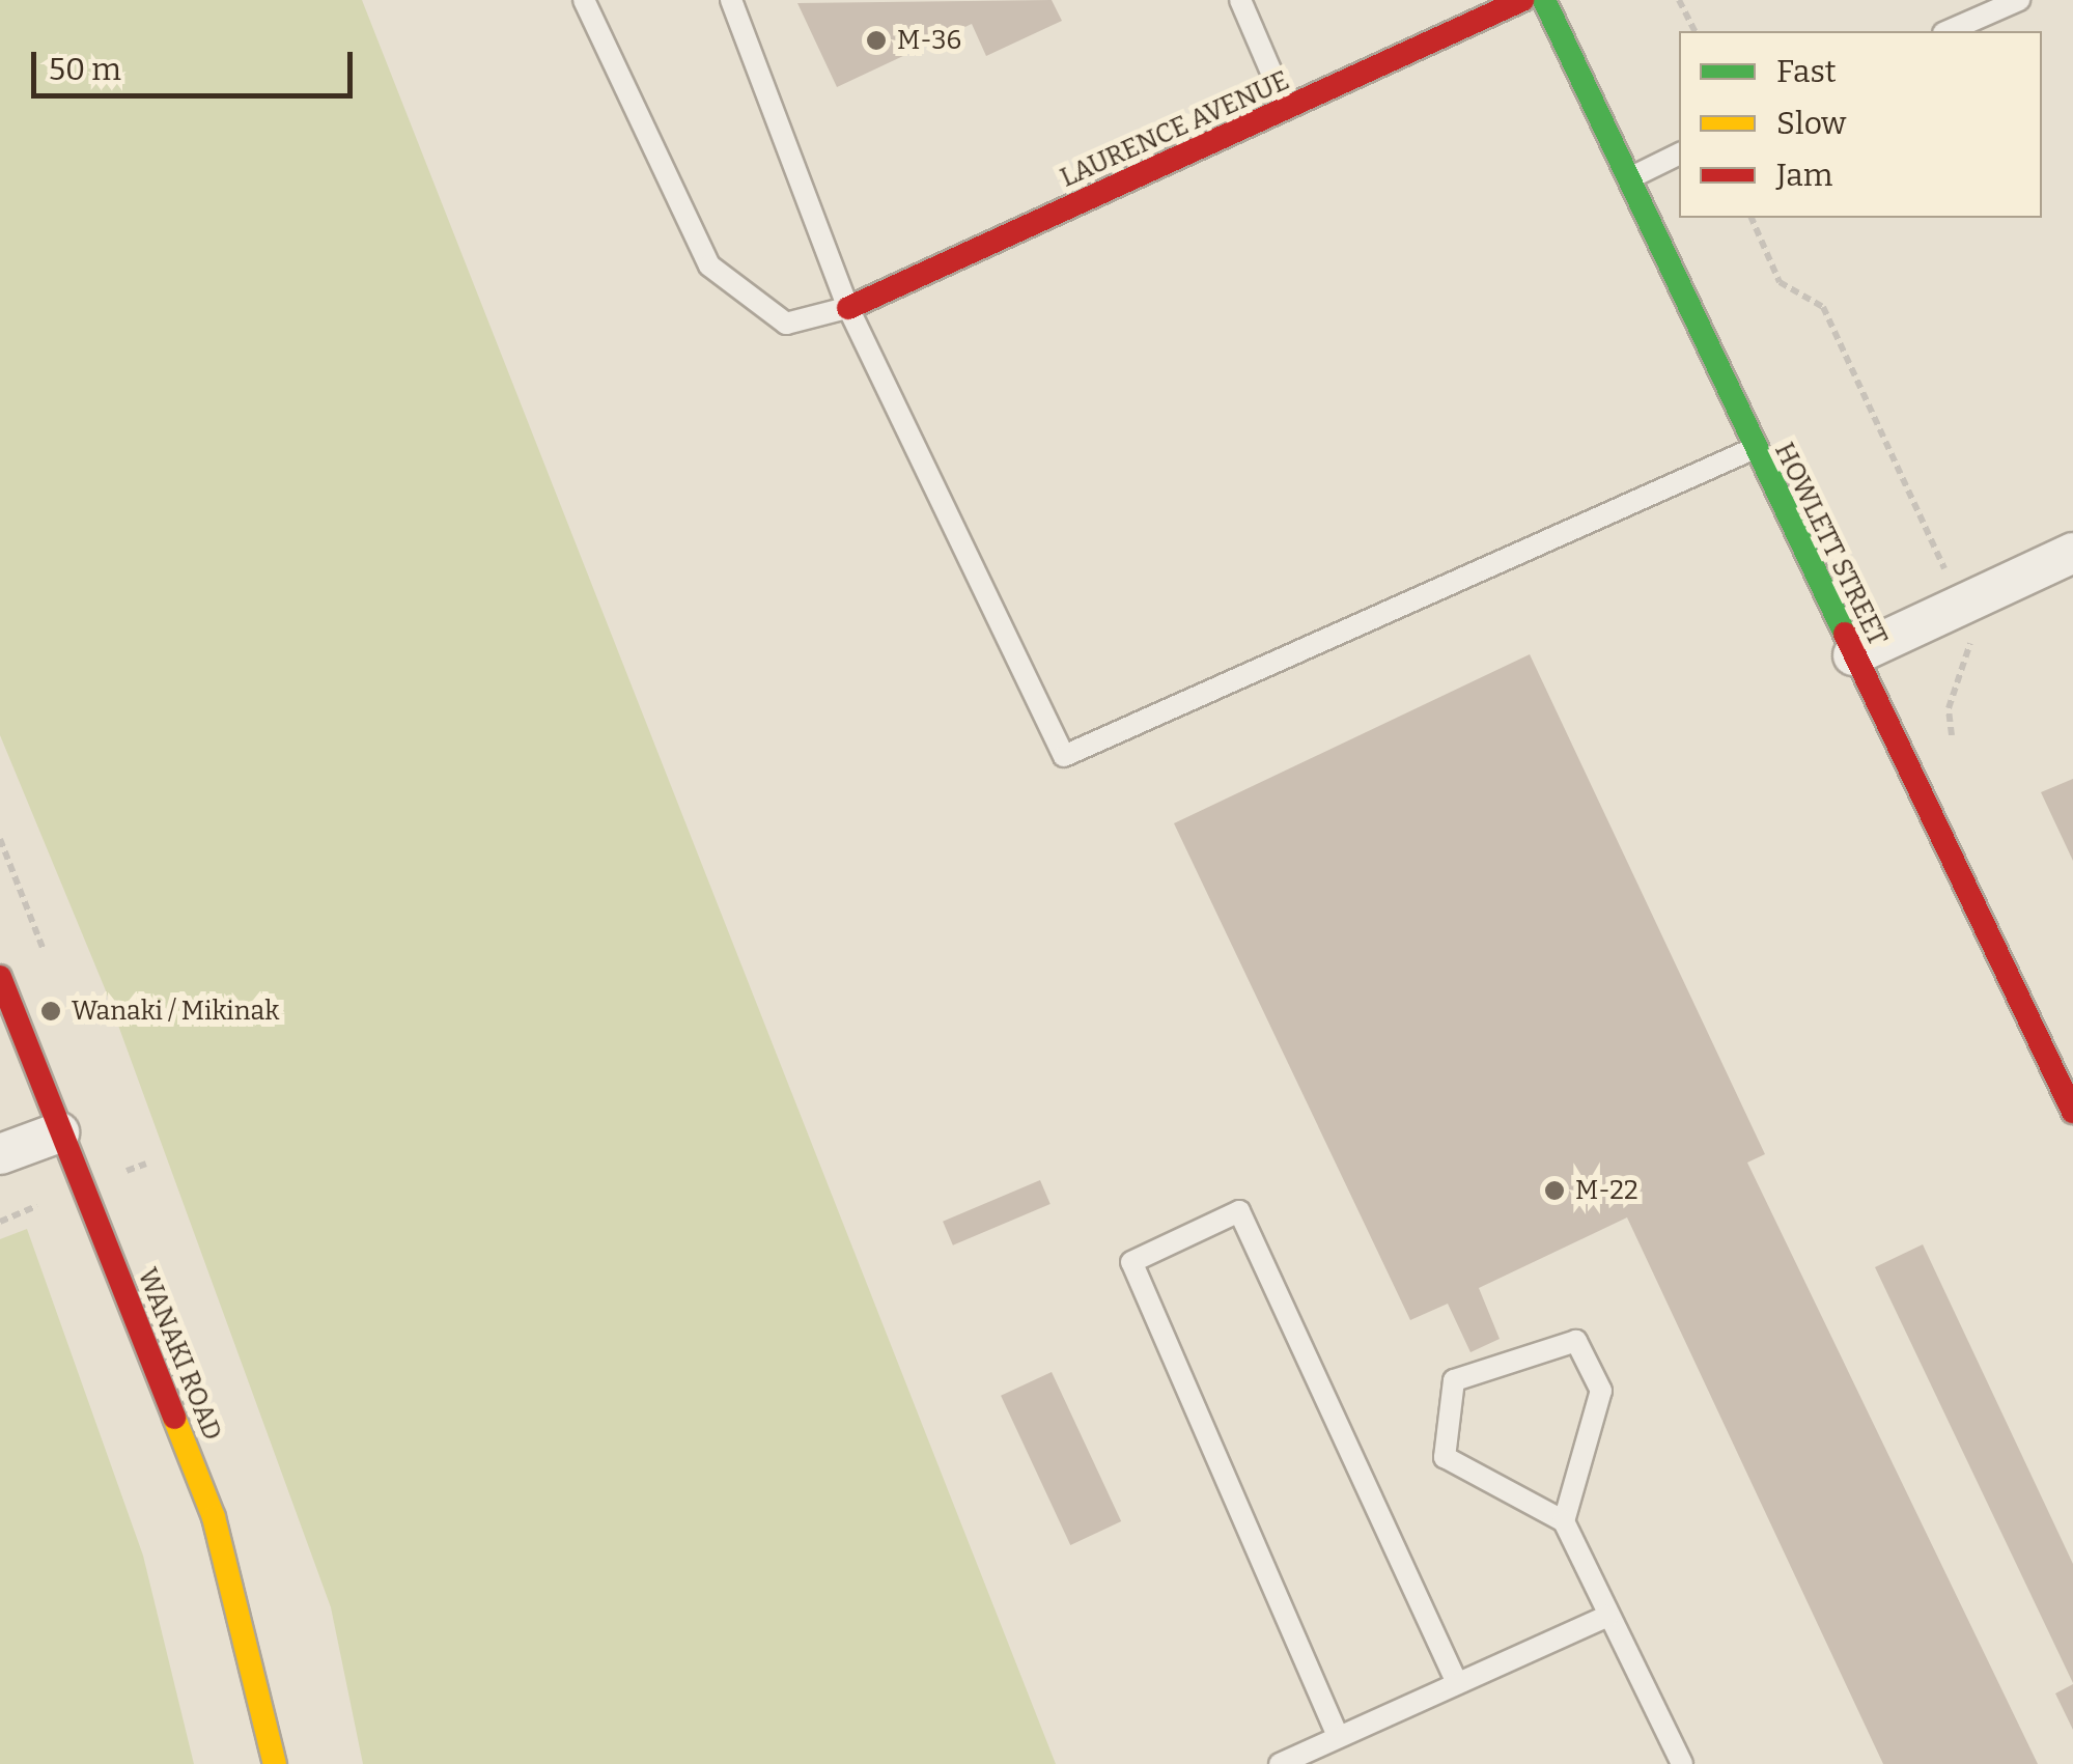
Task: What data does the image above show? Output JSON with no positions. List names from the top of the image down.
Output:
{
  "streets": {
    "street": ["LAURENCE AVENUE", "HOWLETT STREET", "WANAKI ROAD"]
  },
  "places": ["M-36", "Wanaki / Mikinak", "M-22"],
  "legend": ["Fast", "Slow", "Jam"],
  "scale_bar": "50 m"
}
